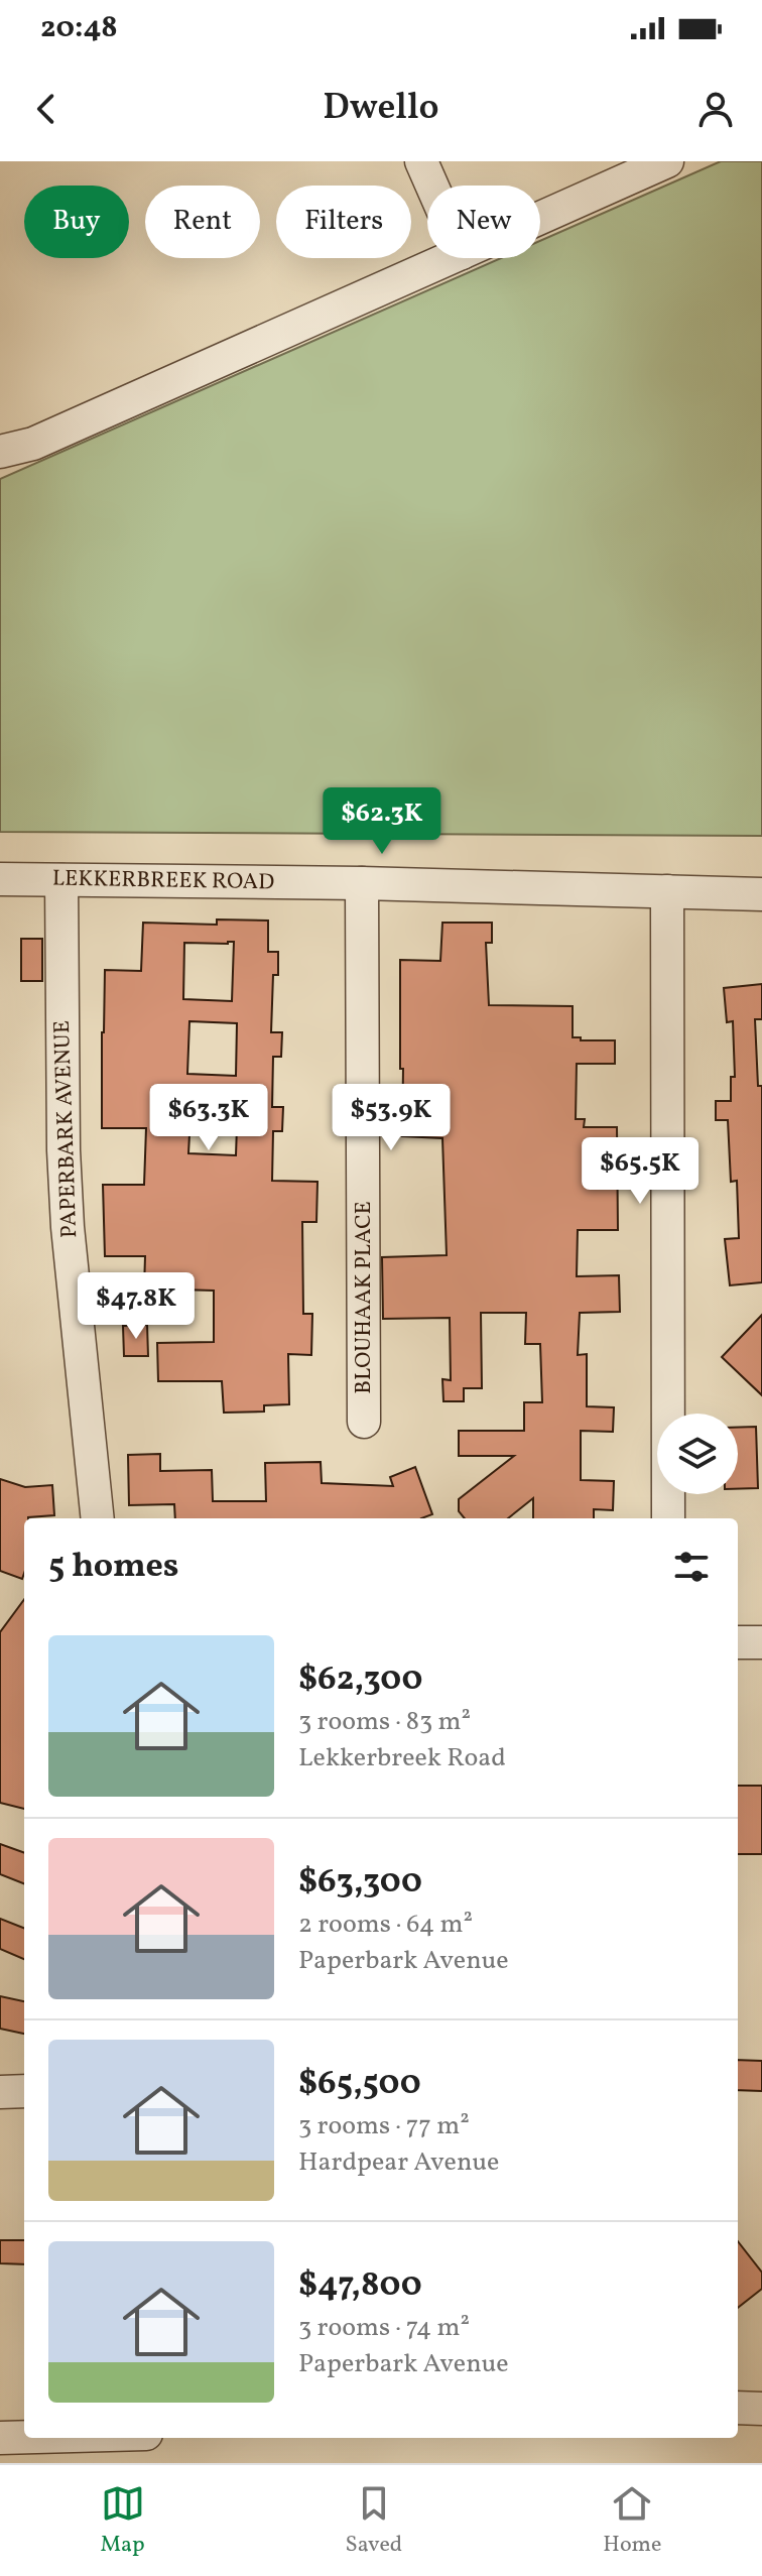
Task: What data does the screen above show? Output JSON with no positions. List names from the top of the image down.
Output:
{
  "streets": {
    "street": ["LEKKERBREEK ROAD", "PAPERBARK AVENUE", "BLOUHAAK PLACE"]
  },
  "crossings": [
    ["LEKKERBREEK ROAD", "PAPERBARK AVENUE"],
    ["LEKKERBREEK ROAD", "BLOUHAAK PLACE"]
  ],
  "page": {
    "status": "20:48",
    "header": "Dwello",
    "chip": [
      "Buy",
      "Rent",
      "Filters",
      "New"
    ],
    "price": [
      "$62.3K",
      "$63.3K",
      "$53.9K",
      "$65.5K",
      "$47.8K"
    ],
    "heading": "5 homes",
    "list": [
      {
        "name": "$62,300",
        "note": "3 rooms · 83 m² · Lekkerbreek Road"
      },
      {
        "name": "$63,300",
        "note": "2 rooms · 64 m² · Paperbark Avenue"
      },
      {
        "name": "$65,500",
        "note": "3 rooms · 77 m² · Hardpear Avenue"
      },
      {
        "name": "$47,800",
        "note": "3 rooms · 74 m² · Paperbark Avenue"
      }
    ],
    "tabs": ["Map", "Saved", "Home"]
  }
}
